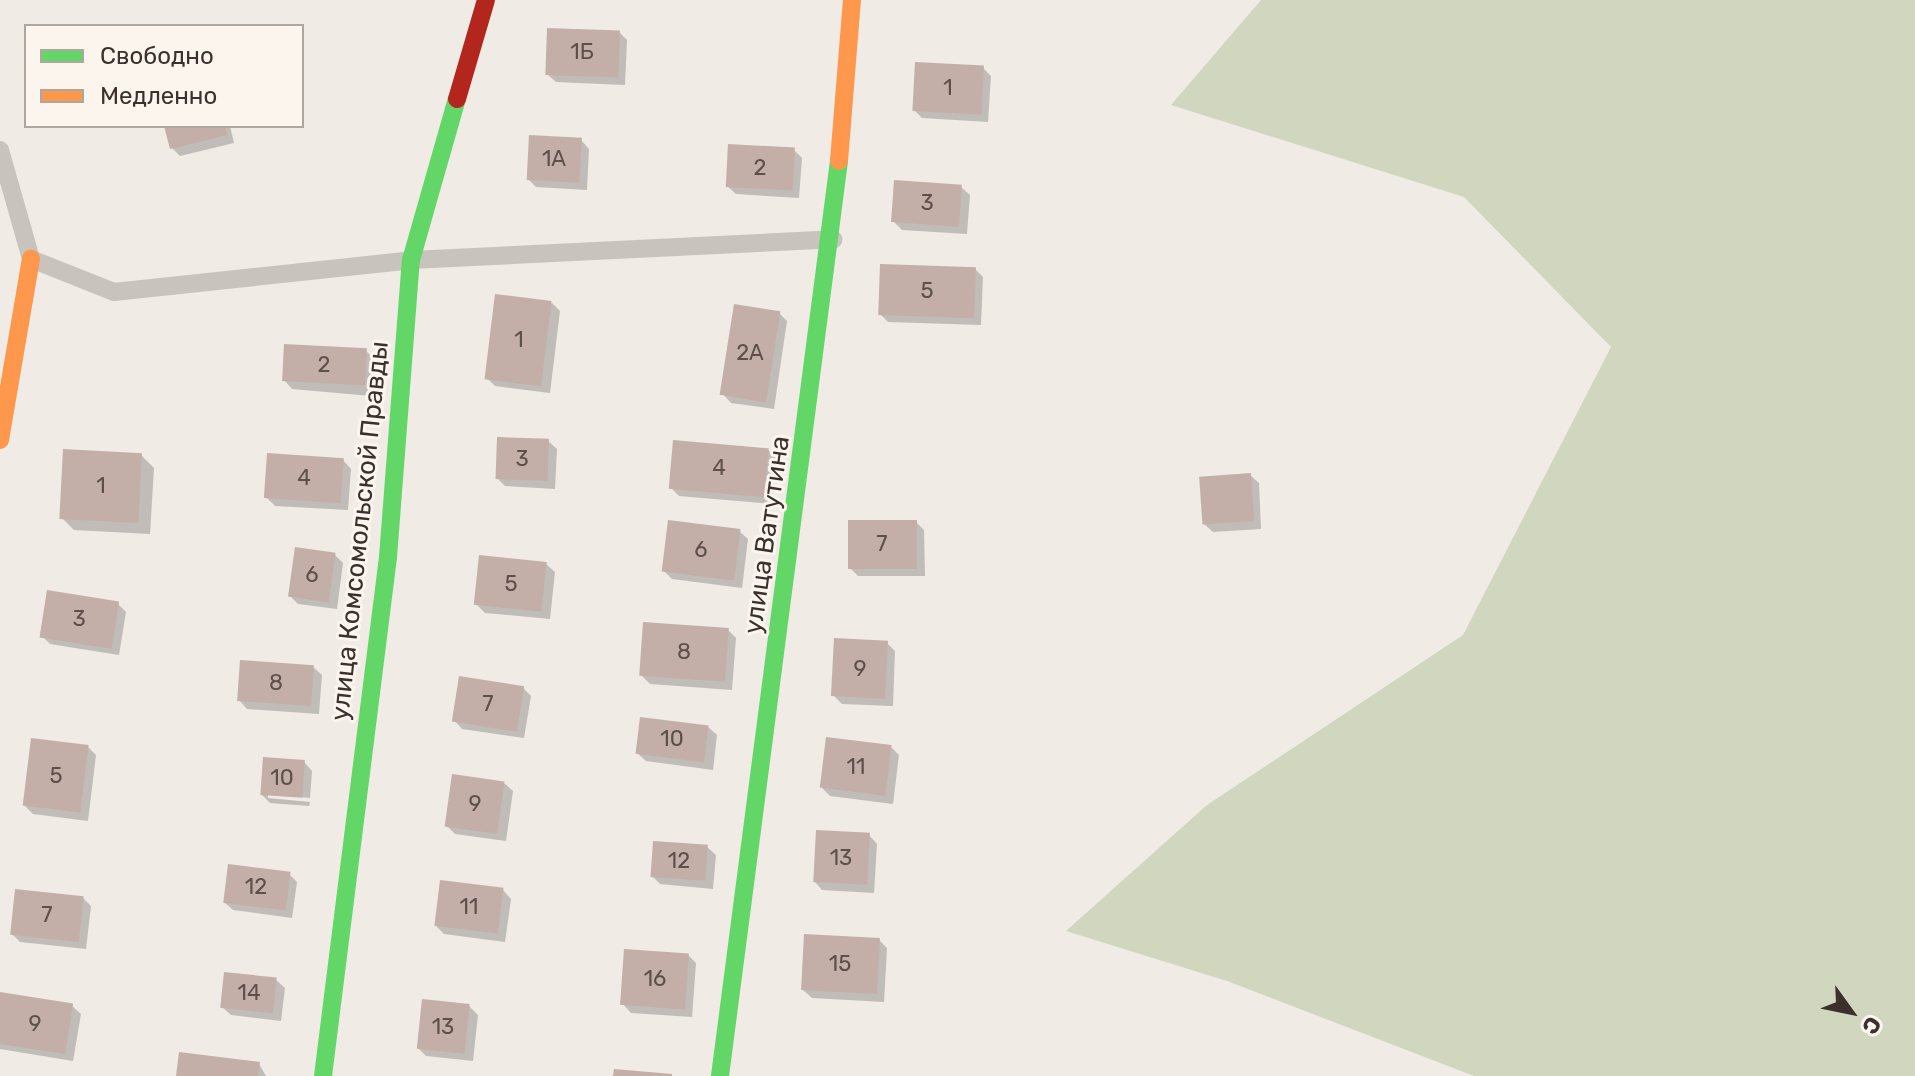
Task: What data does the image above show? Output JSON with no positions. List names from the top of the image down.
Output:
{
  "streets": {
    "street": ["улица Комсомольской Правды", "улица Ватутина"]
  },
  "house_numbers": [
    "1Б",
    "1",
    "1А",
    "2",
    "3",
    "5",
    "1",
    "2А",
    "2",
    "3",
    "4",
    "4",
    "1",
    "7",
    "6",
    "6",
    "5",
    "3",
    "8",
    "9",
    "8",
    "7",
    "10",
    "11",
    "5",
    "10",
    "9",
    "13",
    "12",
    "12",
    "11",
    "7",
    "15",
    "16",
    "14",
    "9",
    "13"
  ],
  "legend": ["Свободно", "Медленно"],
  "north": "bottom right"
}
